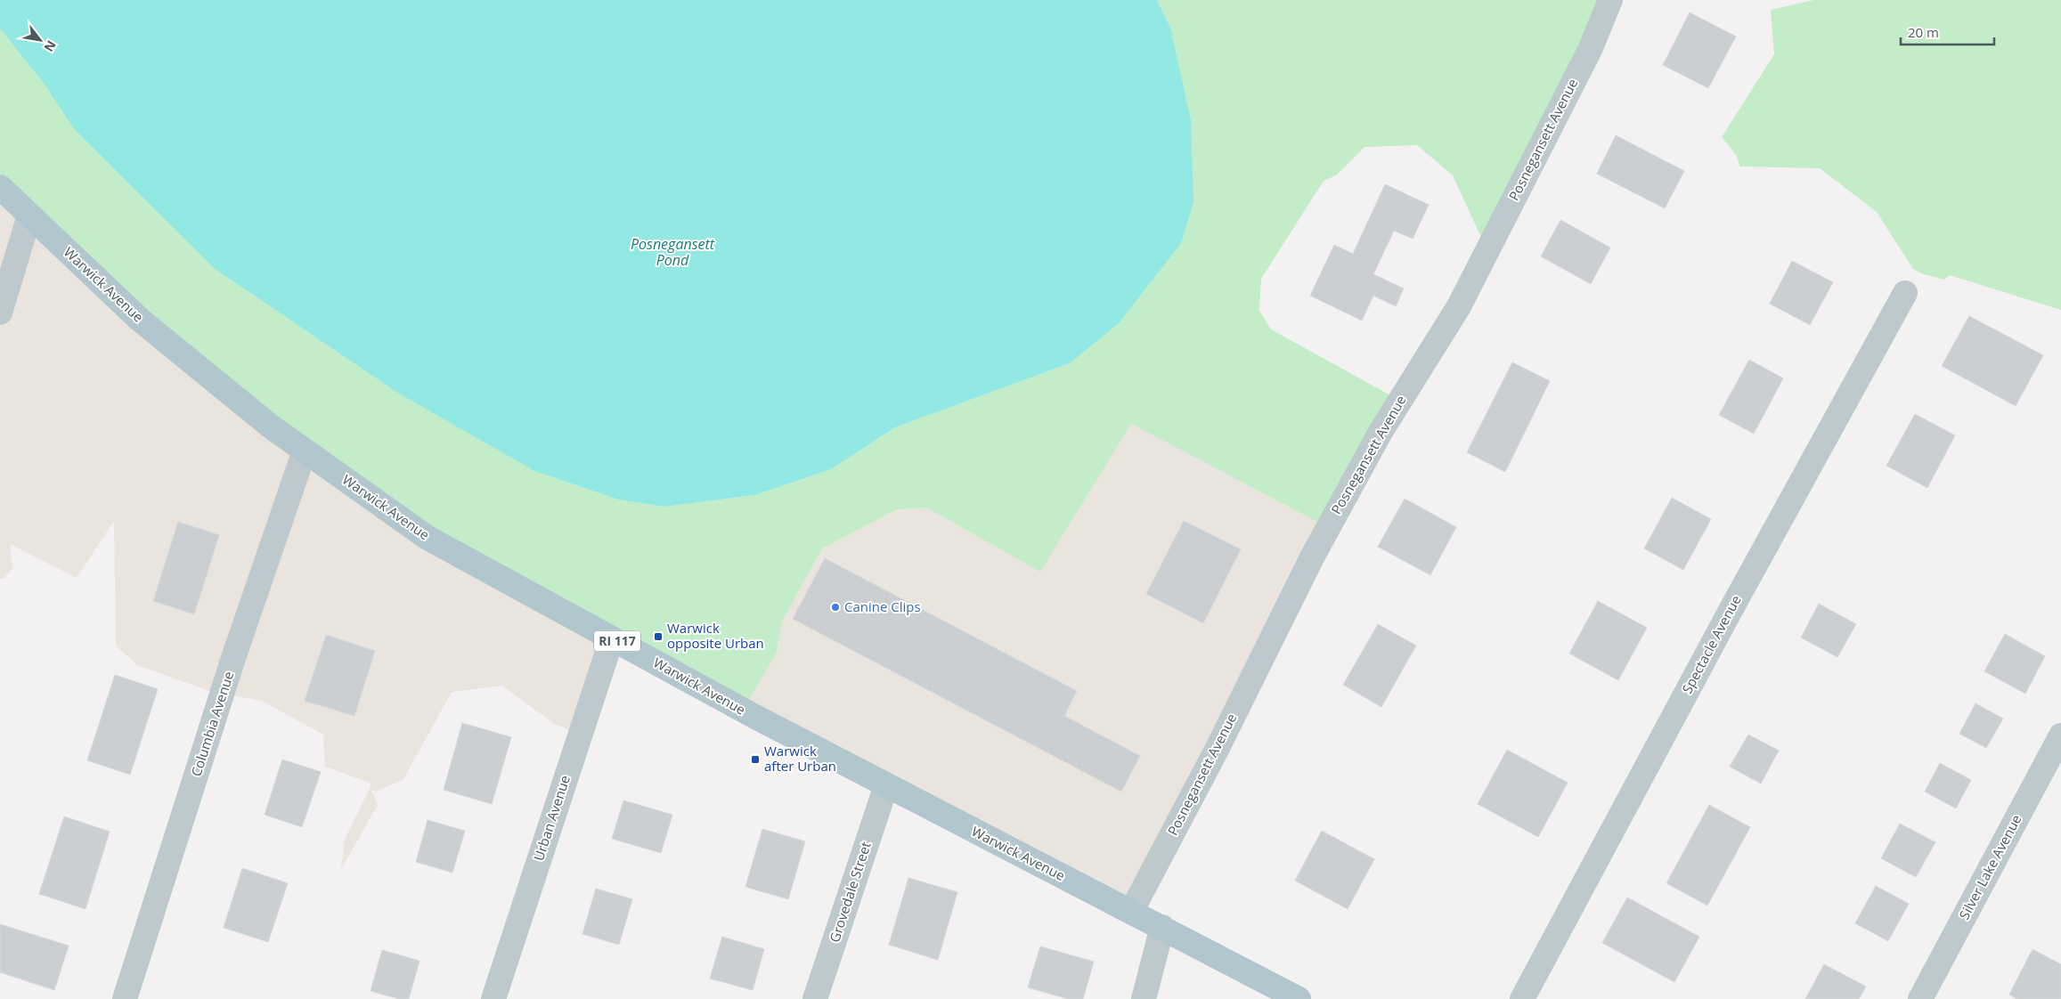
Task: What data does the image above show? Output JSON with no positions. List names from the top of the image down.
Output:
{
  "streets": {
    "main road": ["Warwick Avenue", "RI 117"],
    "street": [
      "Posnegansett Avenue",
      "Spectacle Avenue",
      "Columbia Avenue",
      "Urban Avenue",
      "Silver Lake Avenue",
      "Grovedale Street"
    ]
  },
  "crossings": [
    ["Posnegansett Avenue", "Warwick Avenue"],
    ["Warwick Avenue", "Columbia Avenue"],
    ["Warwick Avenue", "Urban Avenue"],
    ["Warwick Avenue", "Grovedale Street"]
  ],
  "water": ["Posnegansett Pond"],
  "places": {
    "other": ["Canine Clips"],
    "transit": ["Warwick opposite Urban", "Warwick after Urban"]
  },
  "scale_bar": "20 m",
  "north": "bottom right"
}
